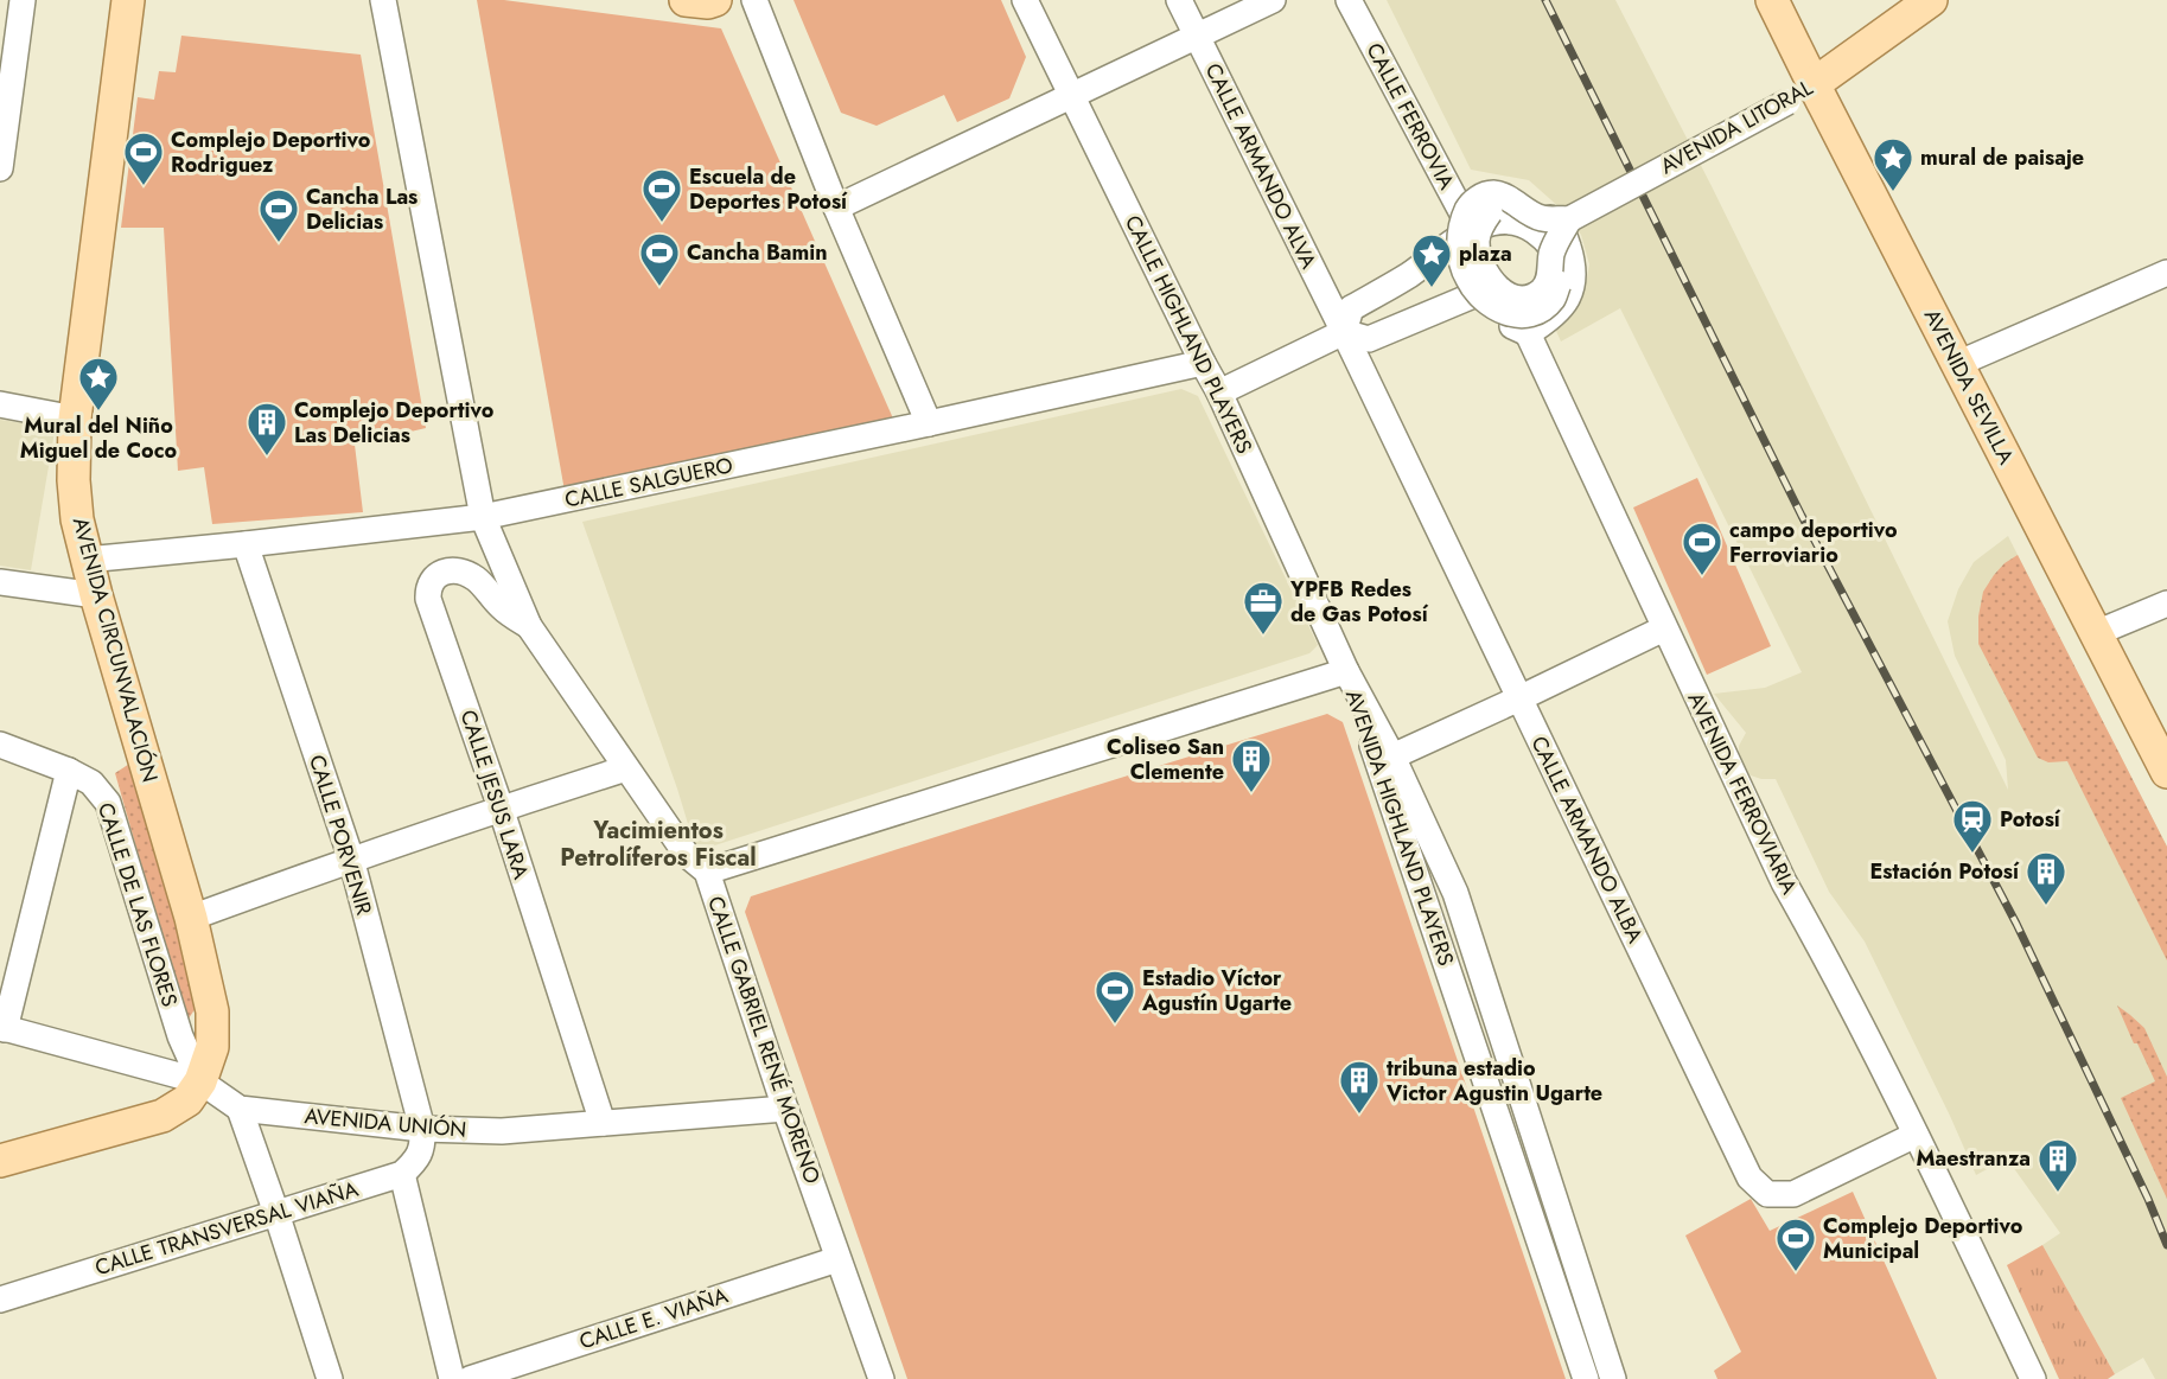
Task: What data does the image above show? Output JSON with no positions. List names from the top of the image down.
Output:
{
  "streets": {
    "main road": ["AVENIDA LITORAL", "AVENIDA SEVILLA", "AVENIDA CIRCUNVALACIÓN"],
    "street": [
      "CALLE FERROVIA",
      "CALLE ARMANDO ALVA",
      "CALLE HIGHLAND PLAYERS",
      "CALLE SALGUERO",
      "AVENIDA FERROVIARIA",
      "CALLE JESUS LARA",
      "AVENIDA HIGHLAND PLAYERS",
      "CALLE PORVENIR",
      "CALLE ARMANDO ALBA",
      "CALLE DE LAS FLORES",
      "CALLE GABRIEL RENÉ MORENO",
      "AVENIDA UNIÓN",
      "CALLE TRANSVERSAL VIAÑA",
      "CALLE E. VIAÑA"
    ]
  },
  "crossings": [
    ["CALLE FERROVIA", "AVENIDA FERROVIARIA"],
    ["AVENIDA LITORAL", "AVENIDA SEVILLA"],
    ["CALLE ARMANDO ALVA", "CALLE ARMANDO ALBA"],
    ["CALLE HIGHLAND PLAYERS", "CALLE SALGUERO"],
    ["CALLE HIGHLAND PLAYERS", "AVENIDA HIGHLAND PLAYERS"],
    ["CALLE SALGUERO", "AVENIDA CIRCUNVALACIÓN"],
    ["CALLE SALGUERO", "CALLE PORVENIR"],
    ["CALLE SALGUERO", "CALLE GABRIEL RENÉ MORENO"],
    ["AVENIDA CIRCUNVALACIÓN", "CALLE DE LAS FLORES"],
    ["AVENIDA CIRCUNVALACIÓN", "AVENIDA UNIÓN"],
    ["AVENIDA FERROVIARIA", "CALLE ARMANDO ALBA"],
    ["CALLE JESUS LARA", "CALLE GABRIEL RENÉ MORENO"],
    ["CALLE JESUS LARA", "AVENIDA UNIÓN"],
    ["CALLE PORVENIR", "AVENIDA UNIÓN"],
    ["CALLE DE LAS FLORES", "AVENIDA UNIÓN"],
    ["CALLE GABRIEL RENÉ MORENO", "AVENIDA UNIÓN"],
    ["CALLE GABRIEL RENÉ MORENO", "CALLE E. VIAÑA"]
  ],
  "districts": ["Yacimientos Petrolíferos Fiscal"],
  "places": {
    "sports": [
      "Complejo Deportivo Rodriguez",
      "Escuela de Deportes Potosí",
      "Cancha Las Delicias",
      "Cancha Bamin",
      "campo deportivo Ferroviario",
      "Estadio Víctor Agustín Ugarte",
      "Complejo Deportivo Municipal"
    ],
    "place": ["mural de paisaje", "plaza", "Mural del Niño Miguel de Coco"],
    "building": [
      "Complejo Deportivo Las Delicias",
      "Coliseo San Clemente",
      "Estación Potosí",
      "tribuna estadio Victor Agustin Ugarte",
      "Maestranza"
    ],
    "office": ["YPFB Redes de Gas Potosí"],
    "station": ["Potosí"]
  }
}
